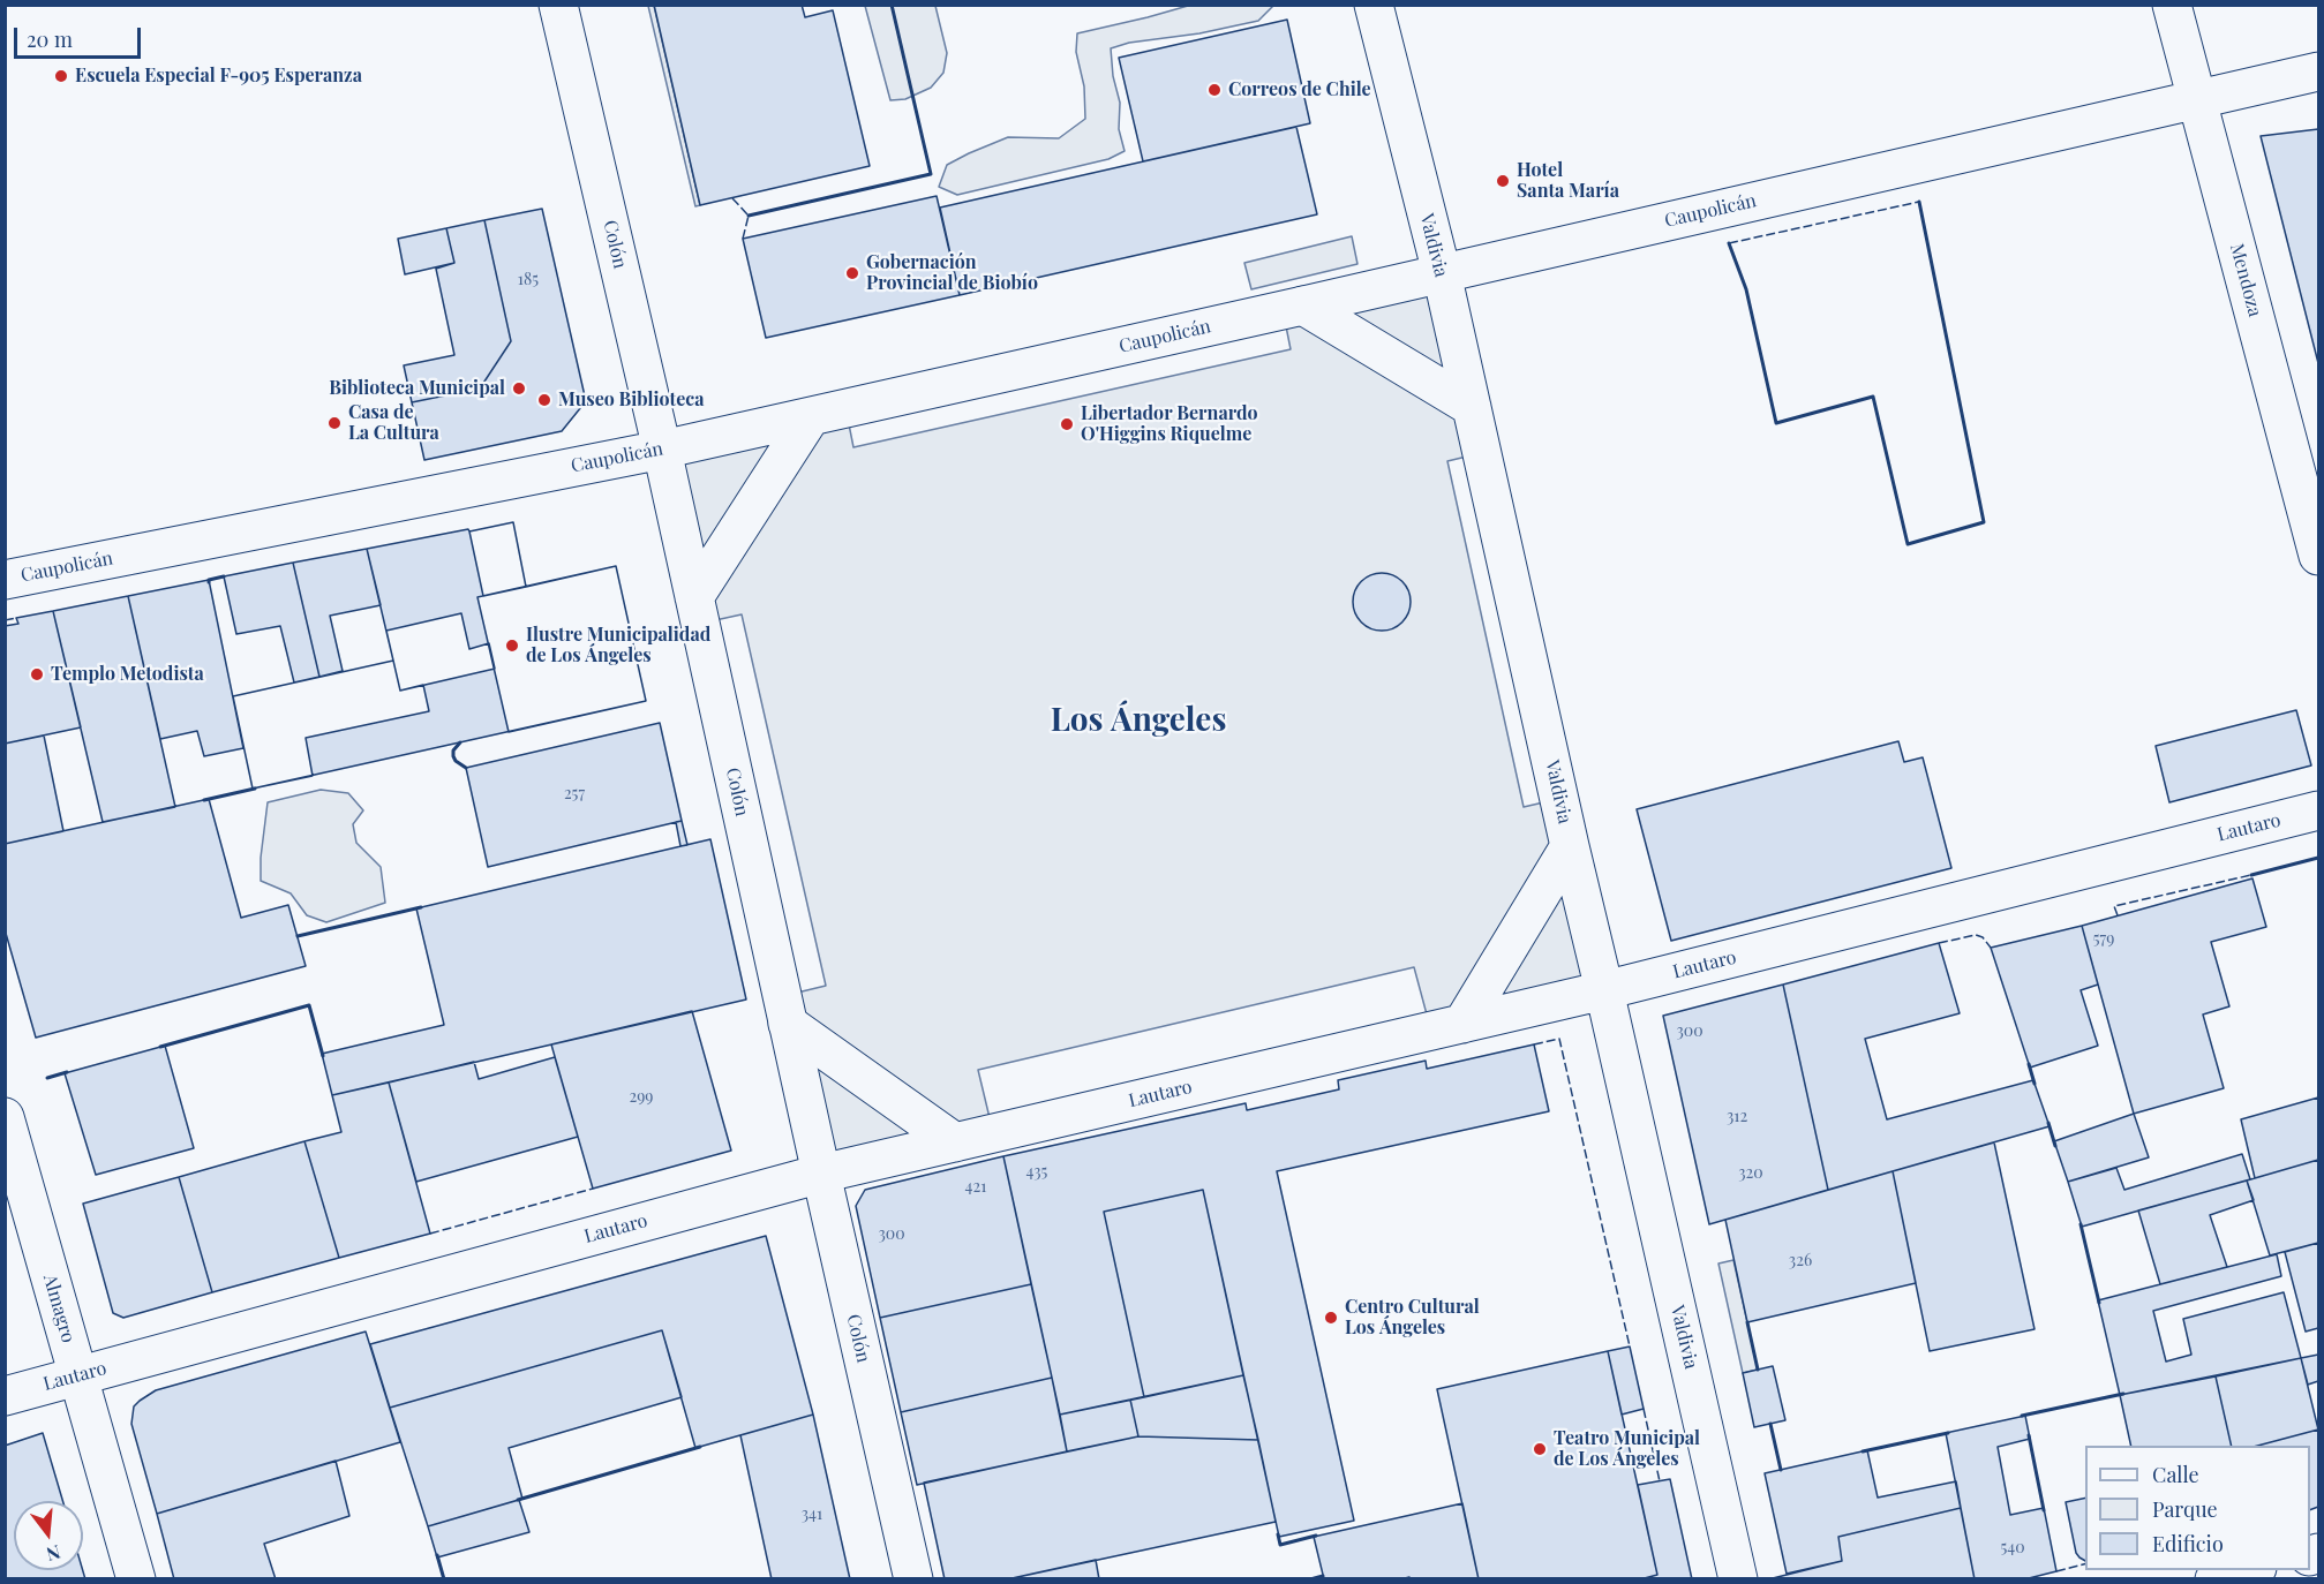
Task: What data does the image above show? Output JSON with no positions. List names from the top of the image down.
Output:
{
  "streets": {
    "main road": [
      "Caupolicán",
      "Colón",
      "Valdivia",
      "Mendoza",
      "Lautaro",
      "Almagro"
    ]
  },
  "crossings": [
    ["Caupolicán", "Colón"],
    ["Caupolicán", "Valdivia"],
    ["Caupolicán", "Mendoza"],
    ["Colón", "Lautaro"],
    ["Valdivia", "Lautaro"],
    ["Lautaro", "Almagro"]
  ],
  "districts": ["Los Ángeles"],
  "places": [
    "Escuela Especial F-905 Esperanza",
    "Correos de Chile",
    "Hotel Santa María",
    "Gobernación Provincial de Biobío",
    "Biblioteca Municipal",
    "Museo Biblioteca",
    "Casa de La Cultura",
    "Libertador Bernardo O'Higgins Riquelme",
    "Ilustre Municipalidad de Los Ángeles",
    "Templo Metodista",
    "Centro Cultural Los Ángeles",
    "Teatro Municipal de Los Ángeles"
  ],
  "house_numbers": [
    "185",
    "257",
    "579",
    "300",
    "299",
    "312",
    "435",
    "320",
    "421",
    "300",
    "326",
    "341",
    "540"
  ],
  "legend": ["Calle", "Parque", "Edificio"],
  "scale_bar": "20 m",
  "north": "bottom"
}
